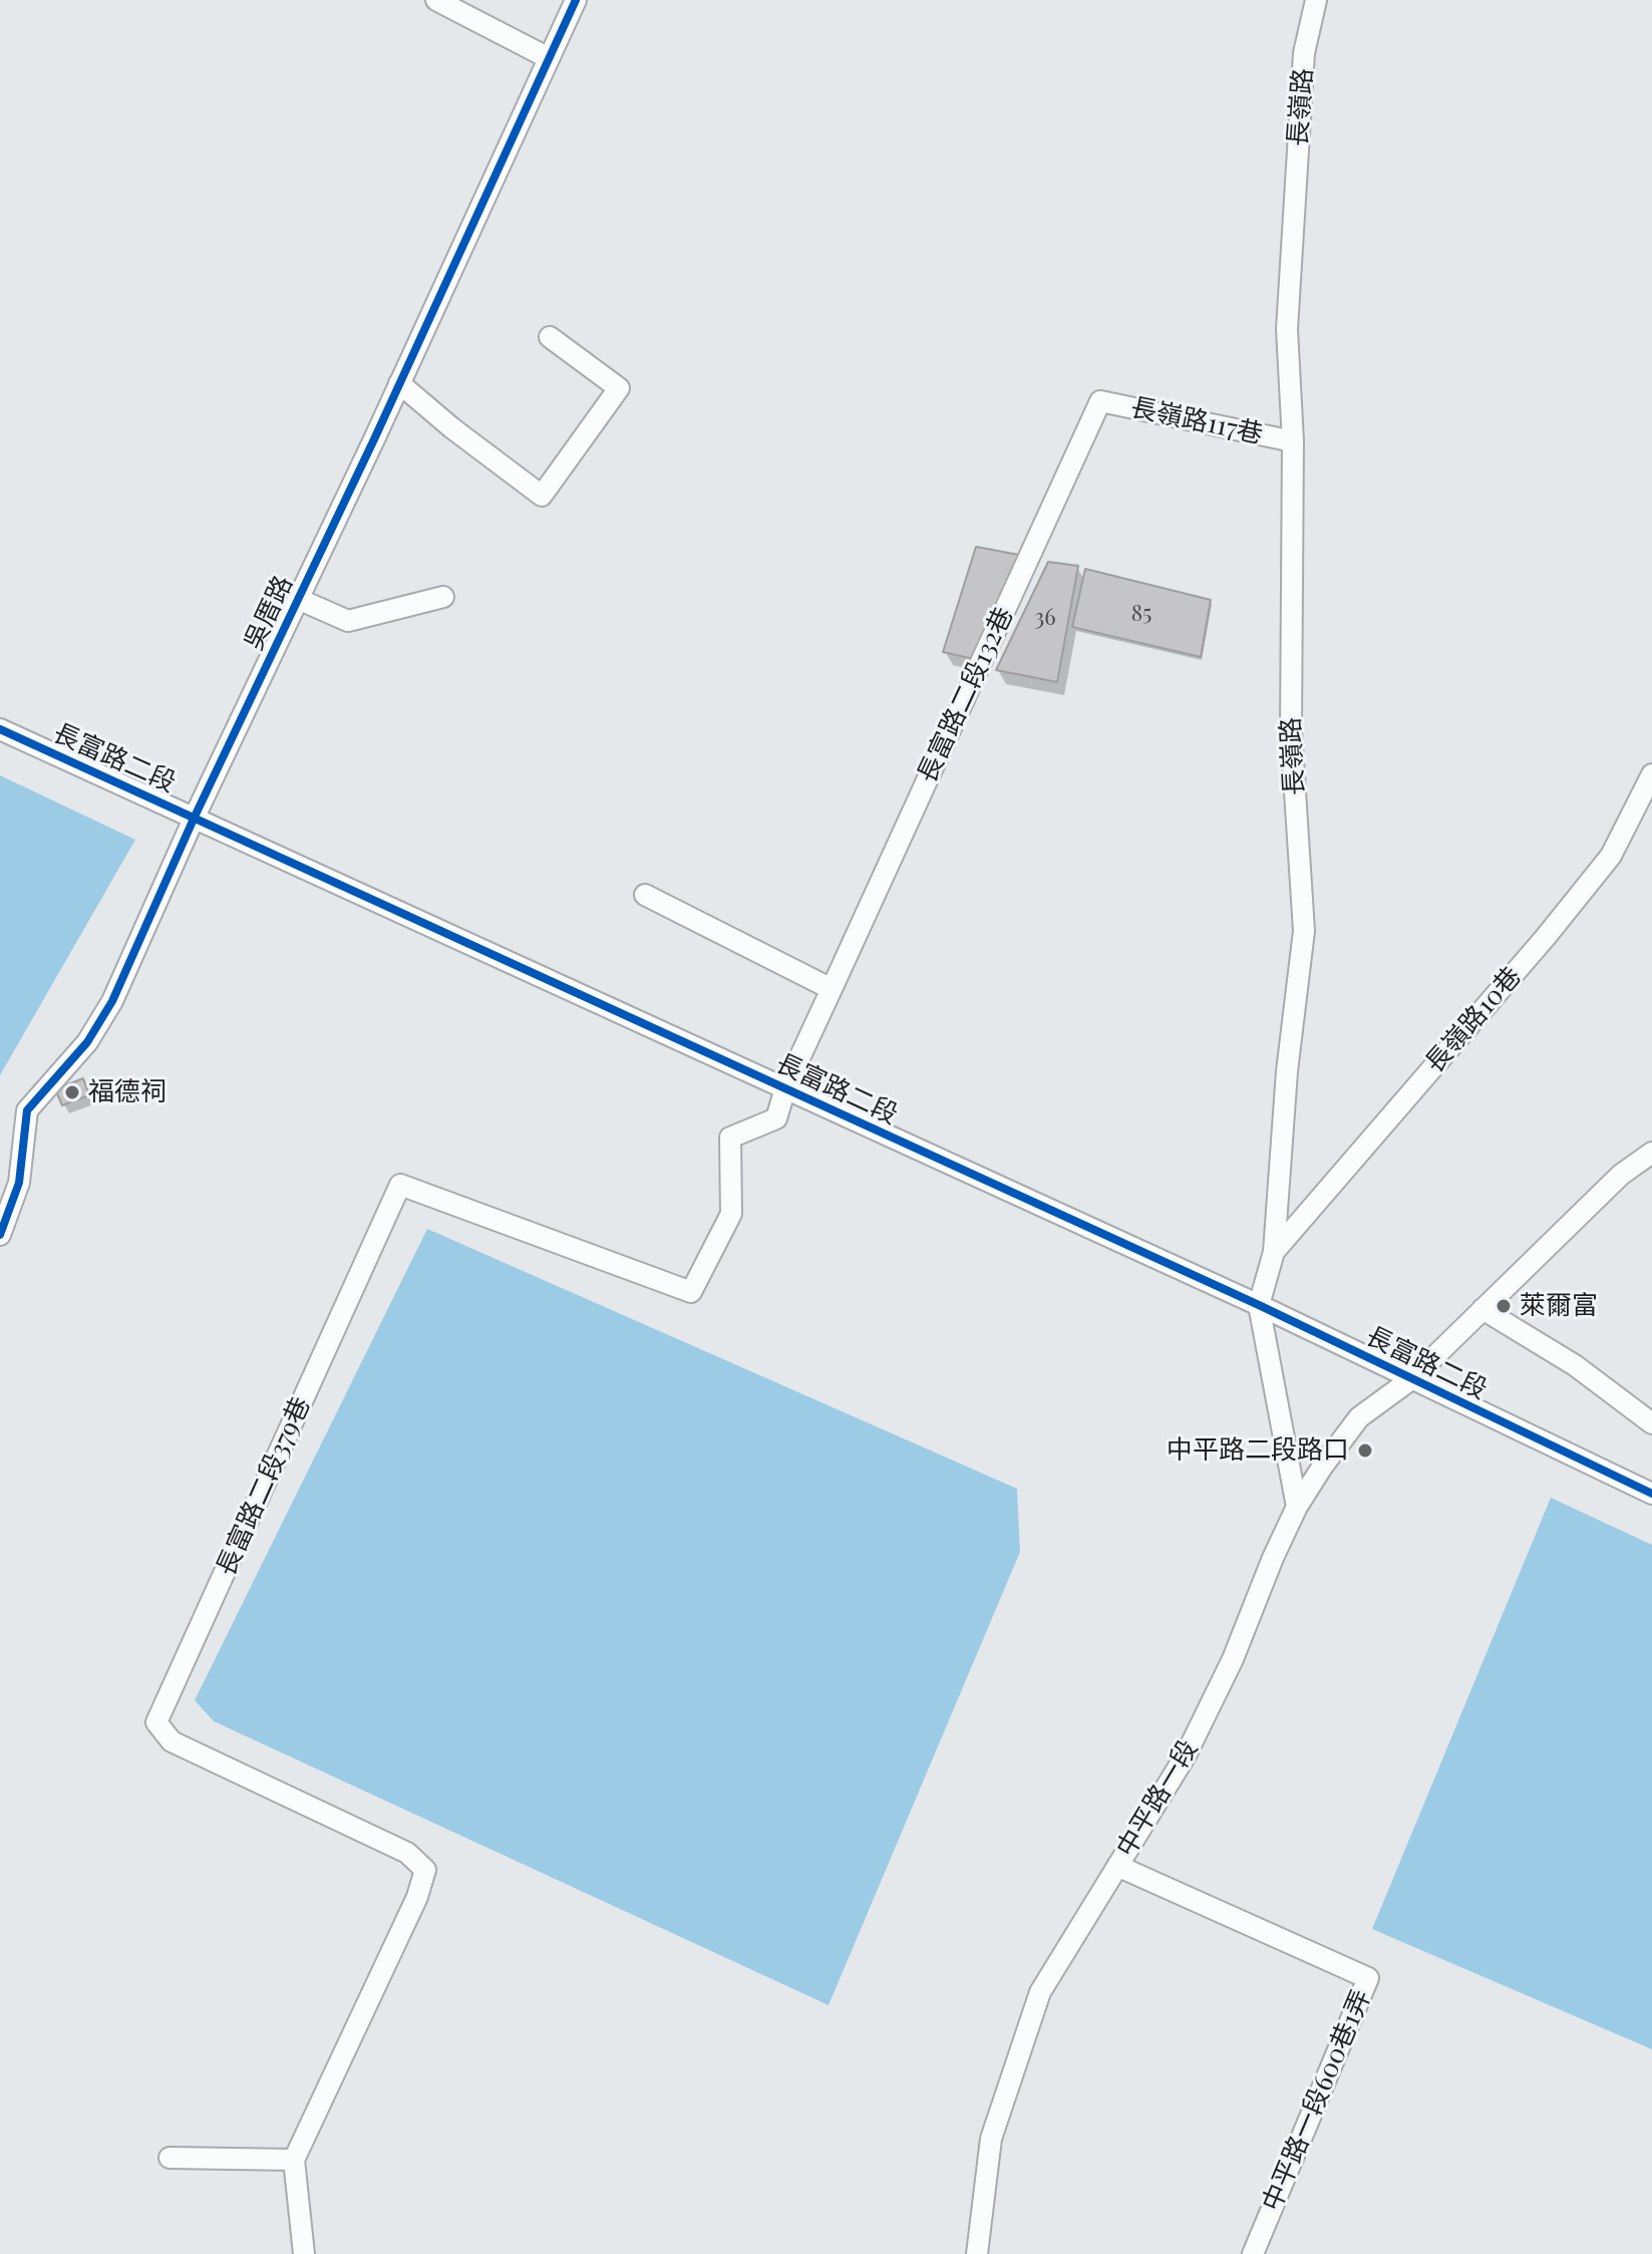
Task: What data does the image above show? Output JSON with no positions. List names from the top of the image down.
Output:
{
  "streets": {
    "street": [
      "長嶺路",
      "長嶺路117巷",
      "吳厝路",
      "長富路二段132巷",
      "長富路二段",
      "長嶺路10巷",
      "長富路二段379巷",
      "中平路一段",
      "中平路一段600巷1弄"
    ]
  },
  "crossings": [
    ["長嶺路", "長嶺路117巷"],
    ["長嶺路", "長富路二段"],
    ["長嶺路", "長嶺路10巷"],
    ["長嶺路", "中平路一段"],
    ["長嶺路117巷", "長富路二段132巷"],
    ["吳厝路", "長富路二段"],
    ["長富路二段132巷", "長富路二段"],
    ["長富路二段132巷", "長富路二段379巷"],
    ["長富路二段", "長富路二段379巷"],
    ["長富路二段", "中平路一段"],
    ["中平路一段", "中平路一段600巷1弄"]
  ],
  "places": ["福德祠", "萊爾富", "中平路二段路口"],
  "house_numbers": ["85", "36"]
}
